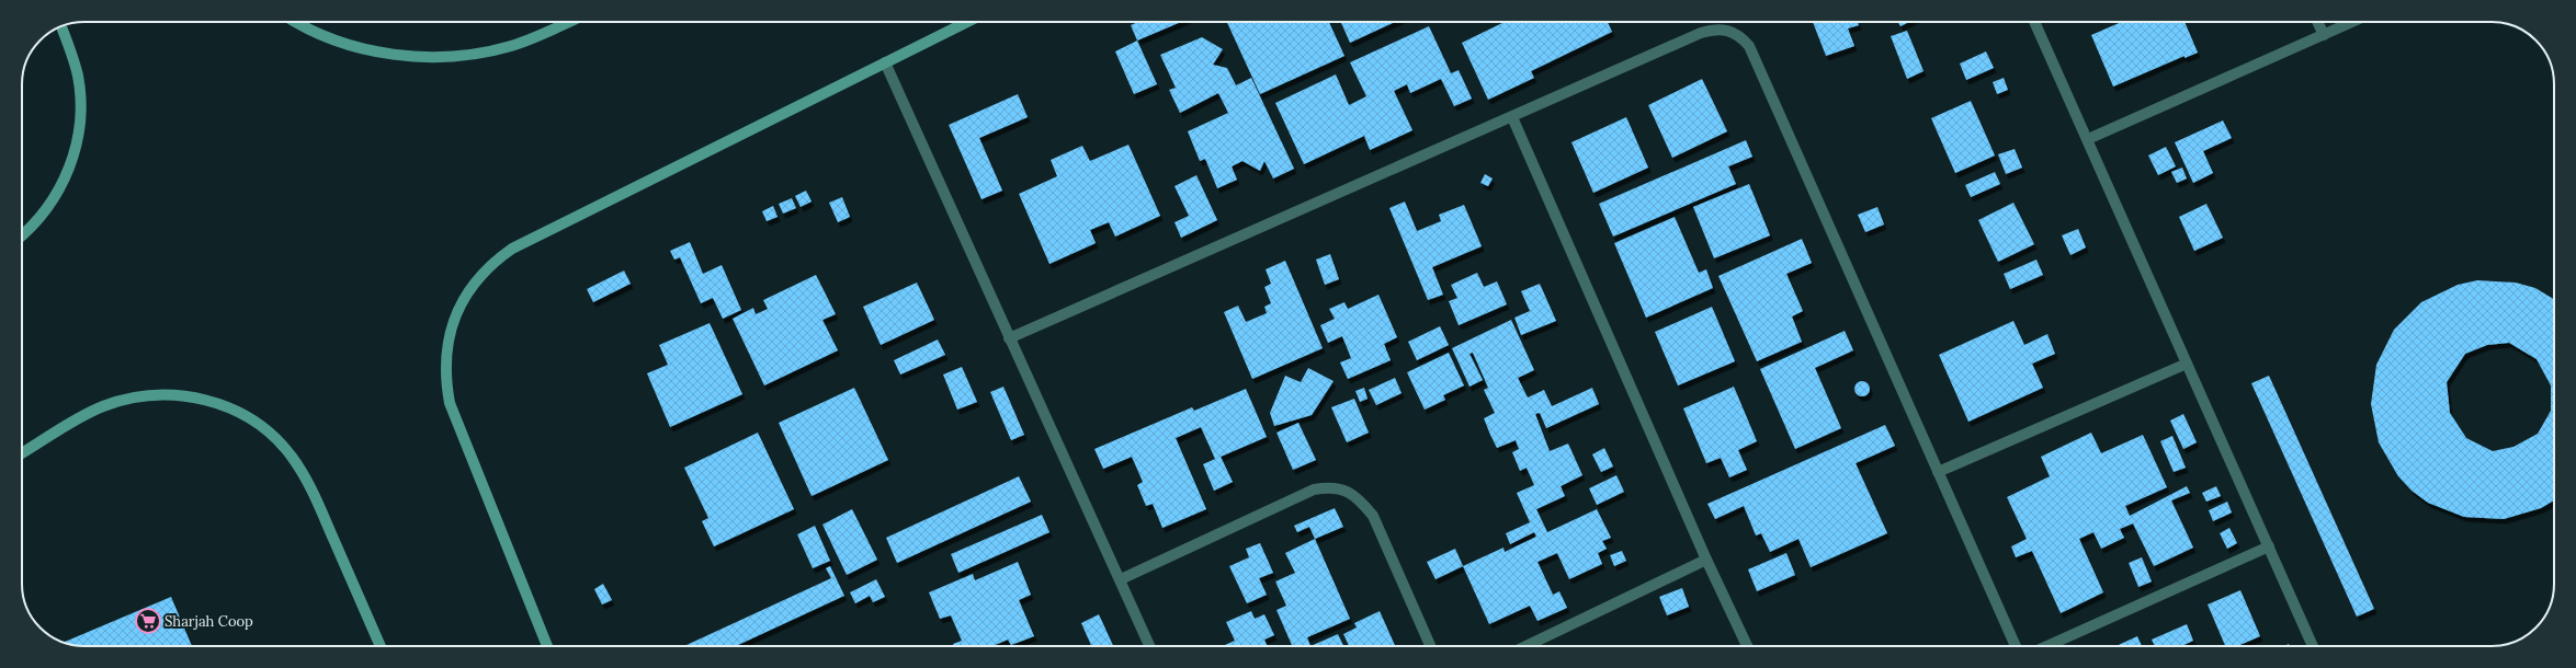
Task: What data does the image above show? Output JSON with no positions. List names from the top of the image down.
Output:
{
  "places": {
    "supermarket": ["Sharjah Coop"]
  }
}
